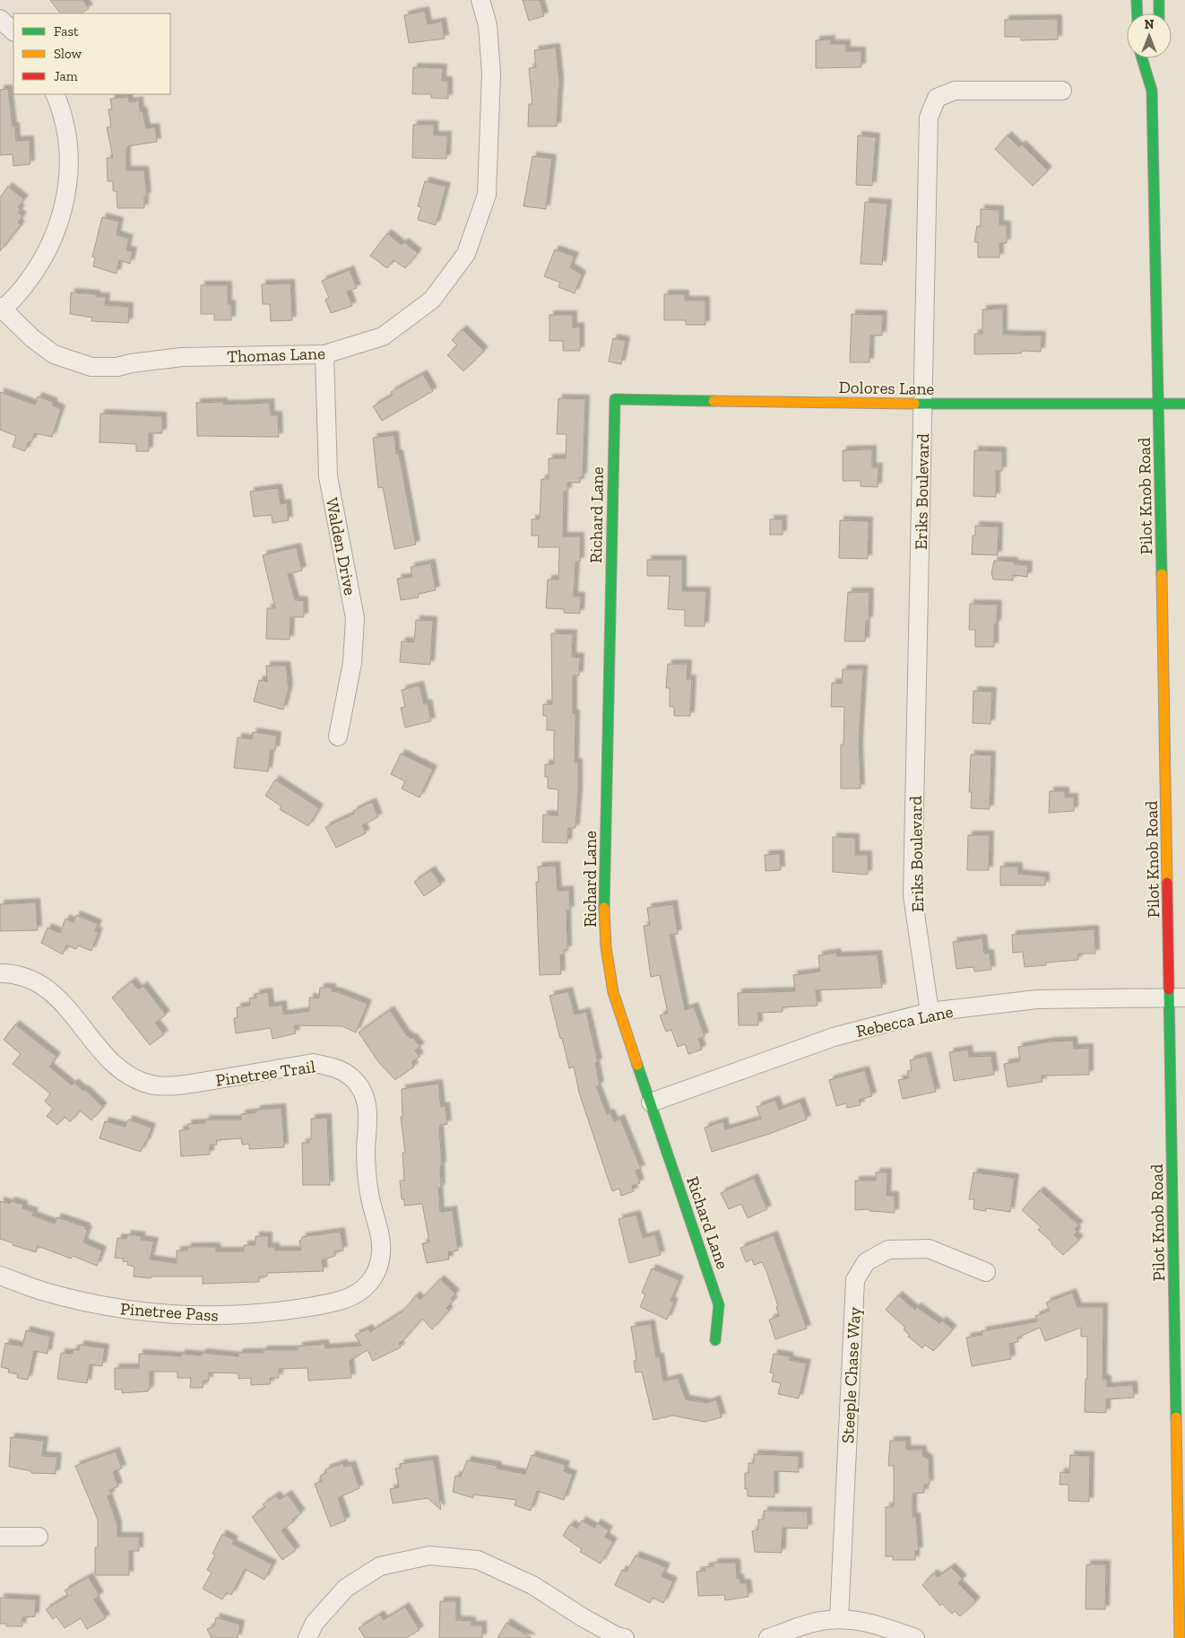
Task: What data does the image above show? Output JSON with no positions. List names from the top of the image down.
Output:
{
  "streets": {
    "main road": ["Dolores Lane", "Pilot Knob Road", "Richard Lane"],
    "street": [
      "Thomas Lane",
      "Eriks Boulevard",
      "Walden Drive",
      "Rebecca Lane",
      "Pinetree Trail",
      "Pinetree Pass",
      "Steeple Chase Way"
    ]
  },
  "crossings": [
    ["Thomas Lane", "Walden Drive"],
    ["Dolores Lane", "Eriks Boulevard"],
    ["Dolores Lane", "Pilot Knob Road"],
    ["Dolores Lane", "Richard Lane"],
    ["Eriks Boulevard", "Rebecca Lane"],
    ["Pilot Knob Road", "Rebecca Lane"],
    ["Richard Lane", "Rebecca Lane"],
    ["Pinetree Trail", "Pinetree Pass"]
  ],
  "legend": ["Fast", "Slow", "Jam"],
  "north": "top"
}
